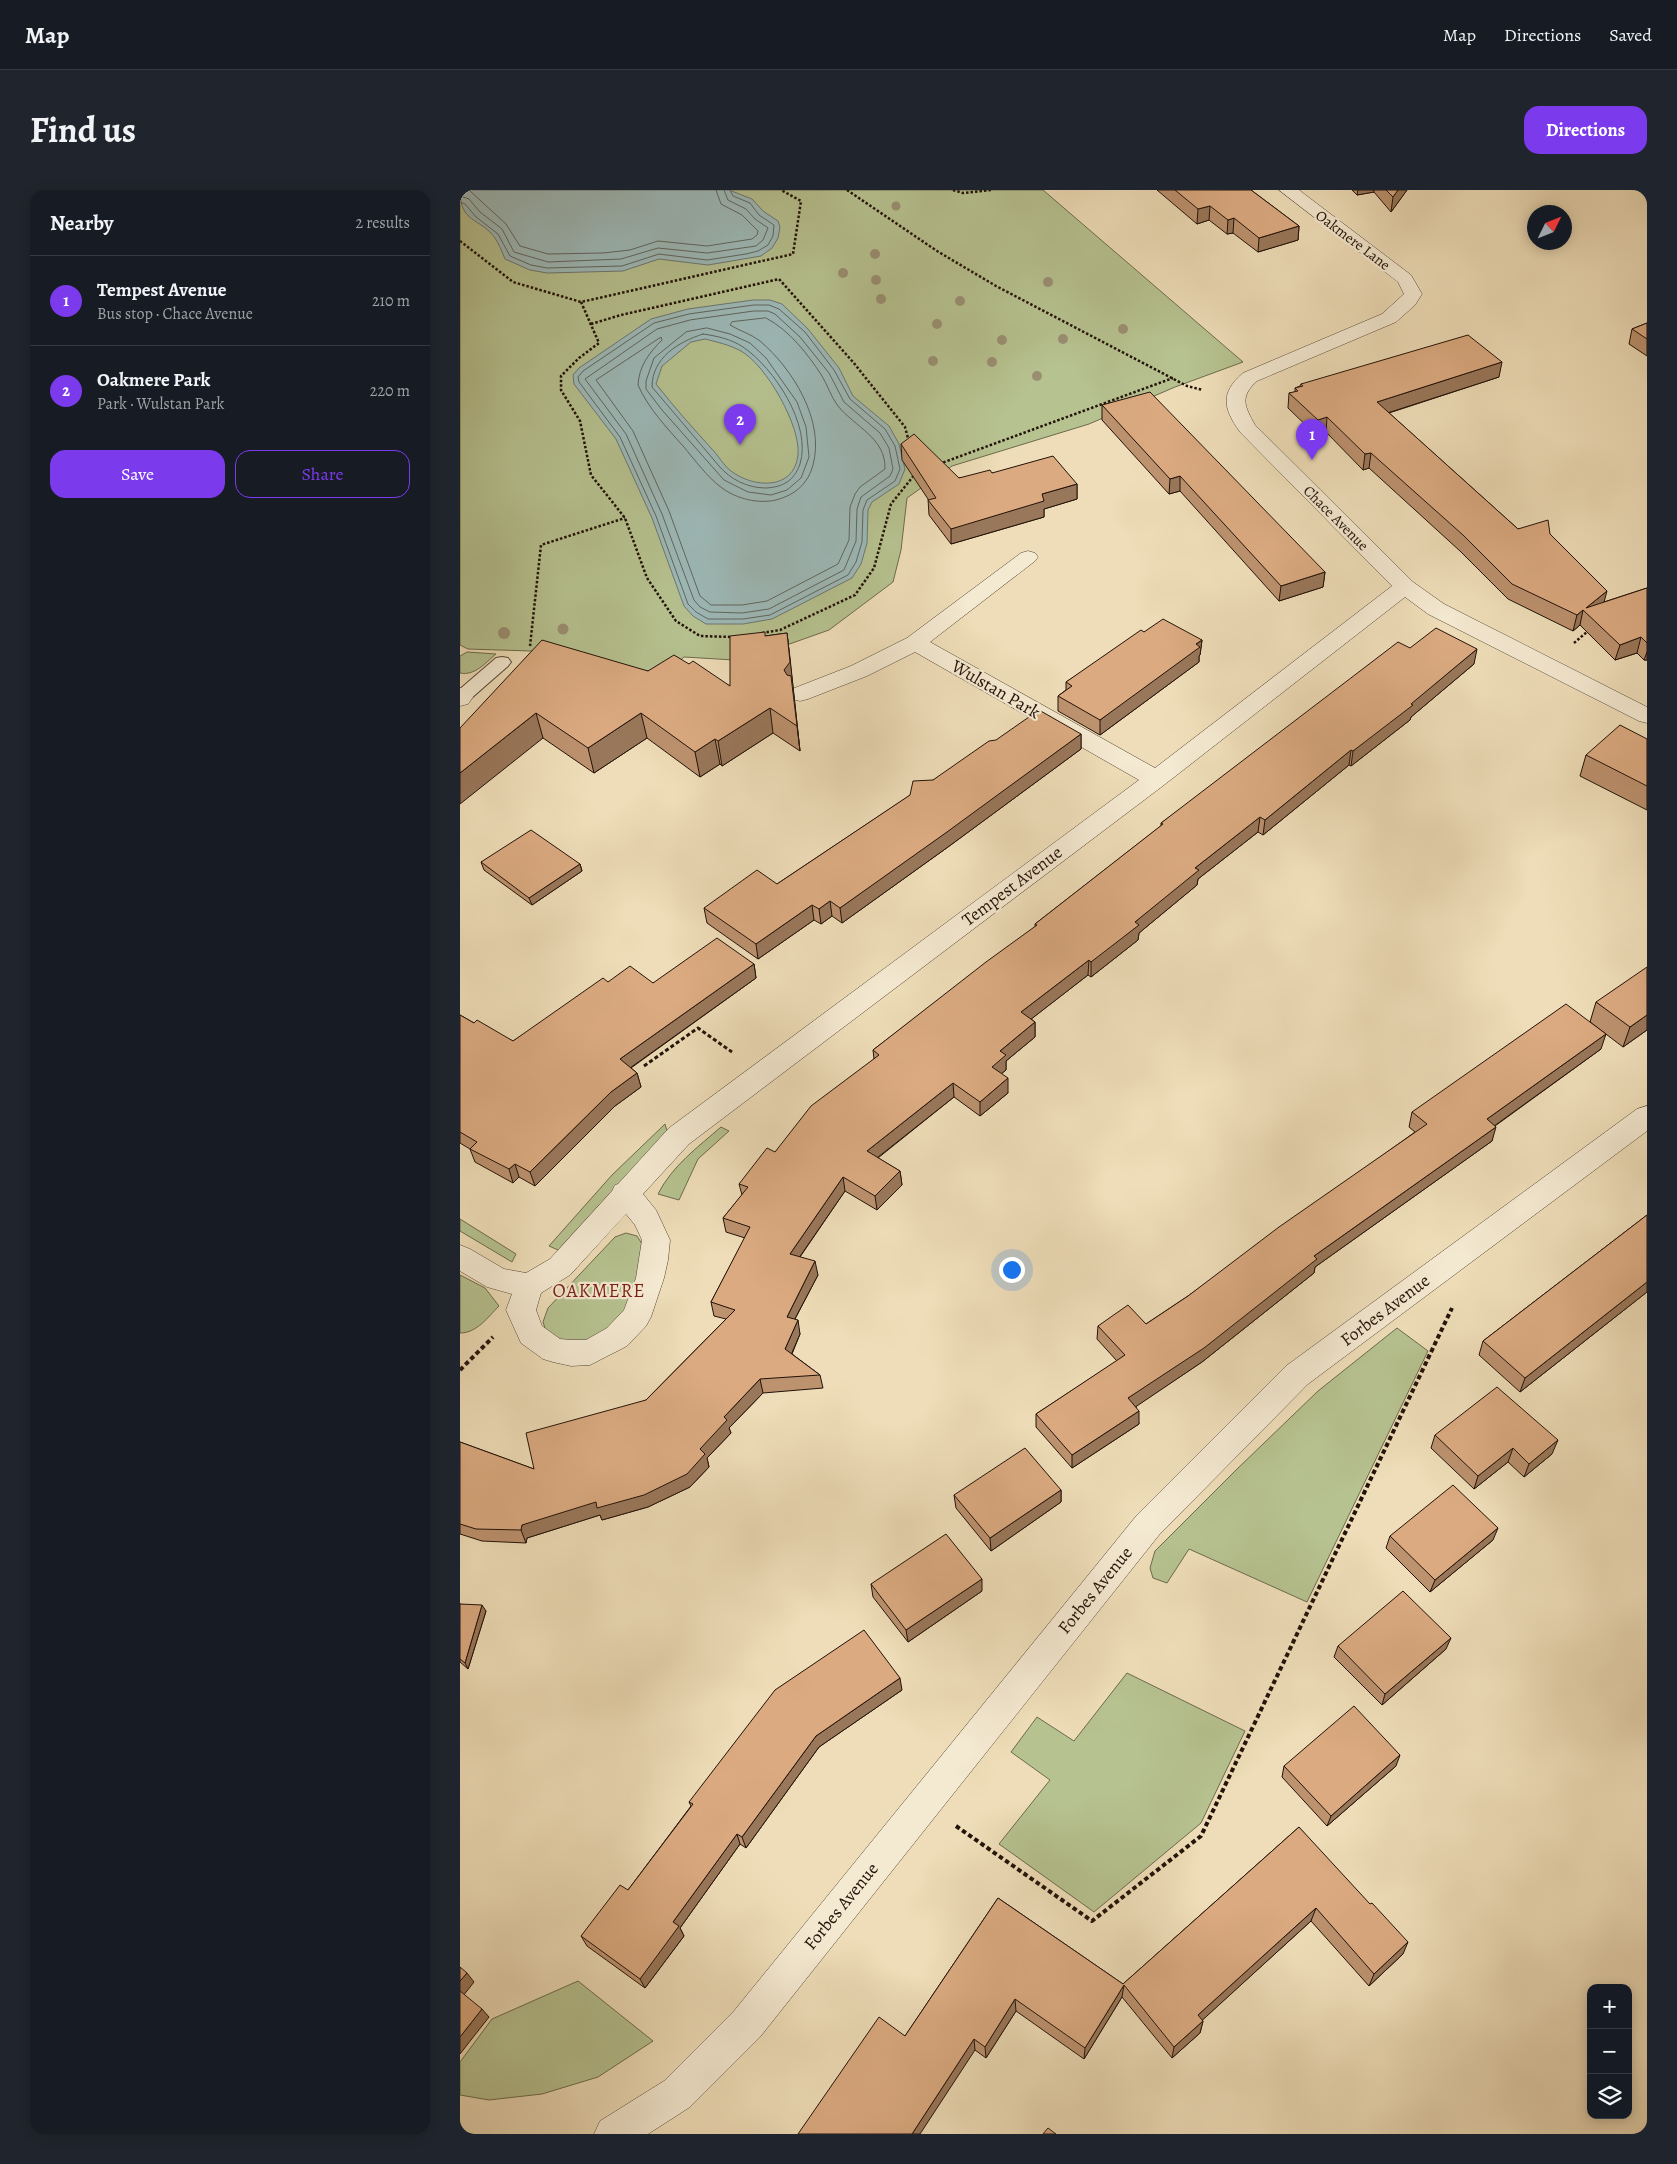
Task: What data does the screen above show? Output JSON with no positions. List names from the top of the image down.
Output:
{
  "streets": {
    "street": [
      "Oakmere Lane",
      "Chace Avenue",
      "Wulstan Park",
      "Tempest Avenue",
      "Forbes Avenue"
    ]
  },
  "crossings": [
    ["Oakmere Lane", "Chace Avenue"],
    ["Chace Avenue", "Tempest Avenue"],
    ["Wulstan Park", "Tempest Avenue"]
  ],
  "districts": ["OAKMERE"],
  "north": "top right",
  "page": {
    "header": "Map",
    "nav": ["Map", "Directions", "Saved"],
    "title": "Find us",
    "buttons": [
      "Directions",
      ["Save", "Share"]
    ],
    "heading": ["Nearby", "2 results"],
    "list": [
      {
        "mark": "1",
        "name": "Tempest Avenue",
        "note": "Bus stop · Chace Avenue",
        "value": "210 m"
      },
      {
        "mark": "2",
        "name": "Oakmere Park",
        "note": "Park · Wulstan Park",
        "value": "220 m"
      }
    ],
    "pins": ["2", "1"],
    "map_buttons": ["+", "−"]
  }
}
